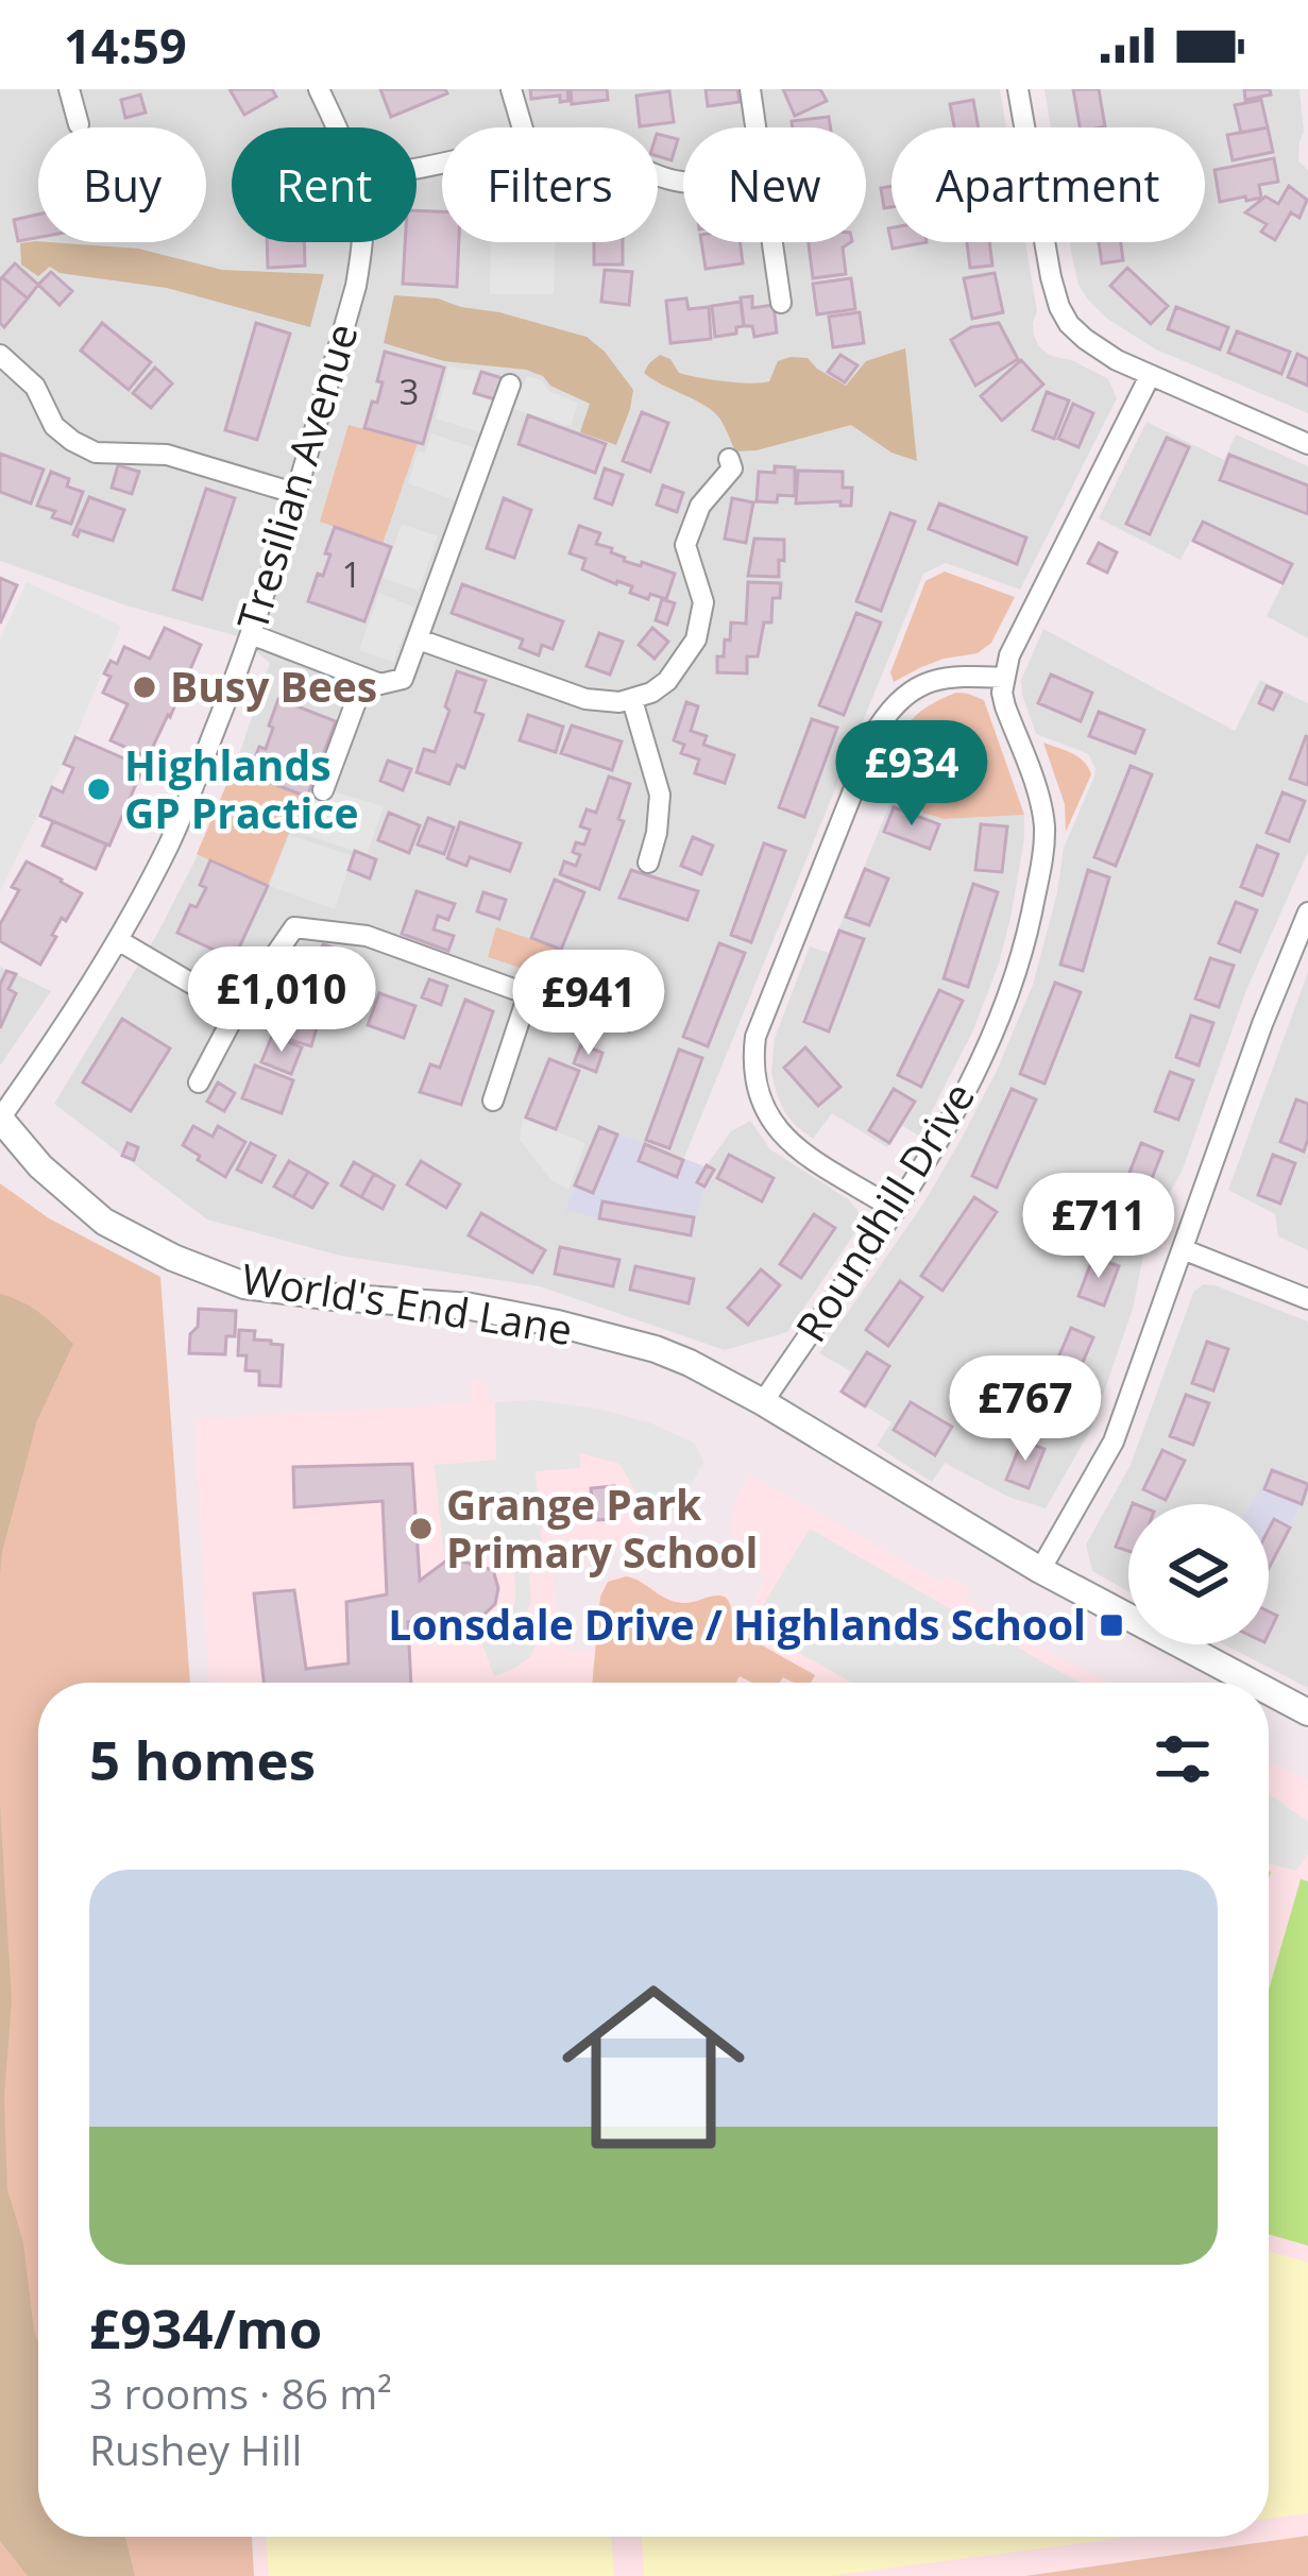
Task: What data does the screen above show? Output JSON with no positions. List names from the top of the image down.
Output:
{
  "streets": {
    "street": ["Tresilian Avenue", "Roundhill Drive", "World's End Lane"]
  },
  "crossings": [
    ["Tresilian Avenue", "World's End Lane"],
    ["Roundhill Drive", "World's End Lane"]
  ],
  "places": {
    "other": ["Busy Bees", "Highlands GP Practice", "Grange Park Primary School"],
    "transit": ["Lonsdale Drive / Highlands School"]
  },
  "house_numbers": ["3", "1"],
  "page": {
    "status": "14:59",
    "chip": [
      "Buy",
      "Rent",
      "Filters",
      "New",
      "Apartment"
    ],
    "price": [
      "£934",
      "£1,010",
      "£941",
      "£711",
      "£767"
    ],
    "heading": "5 homes",
    "list": [
      {
        "name": "£934/mo",
        "note": "3 rooms · 86 m² · Rushey Hill"
      }
    ]
  }
}
